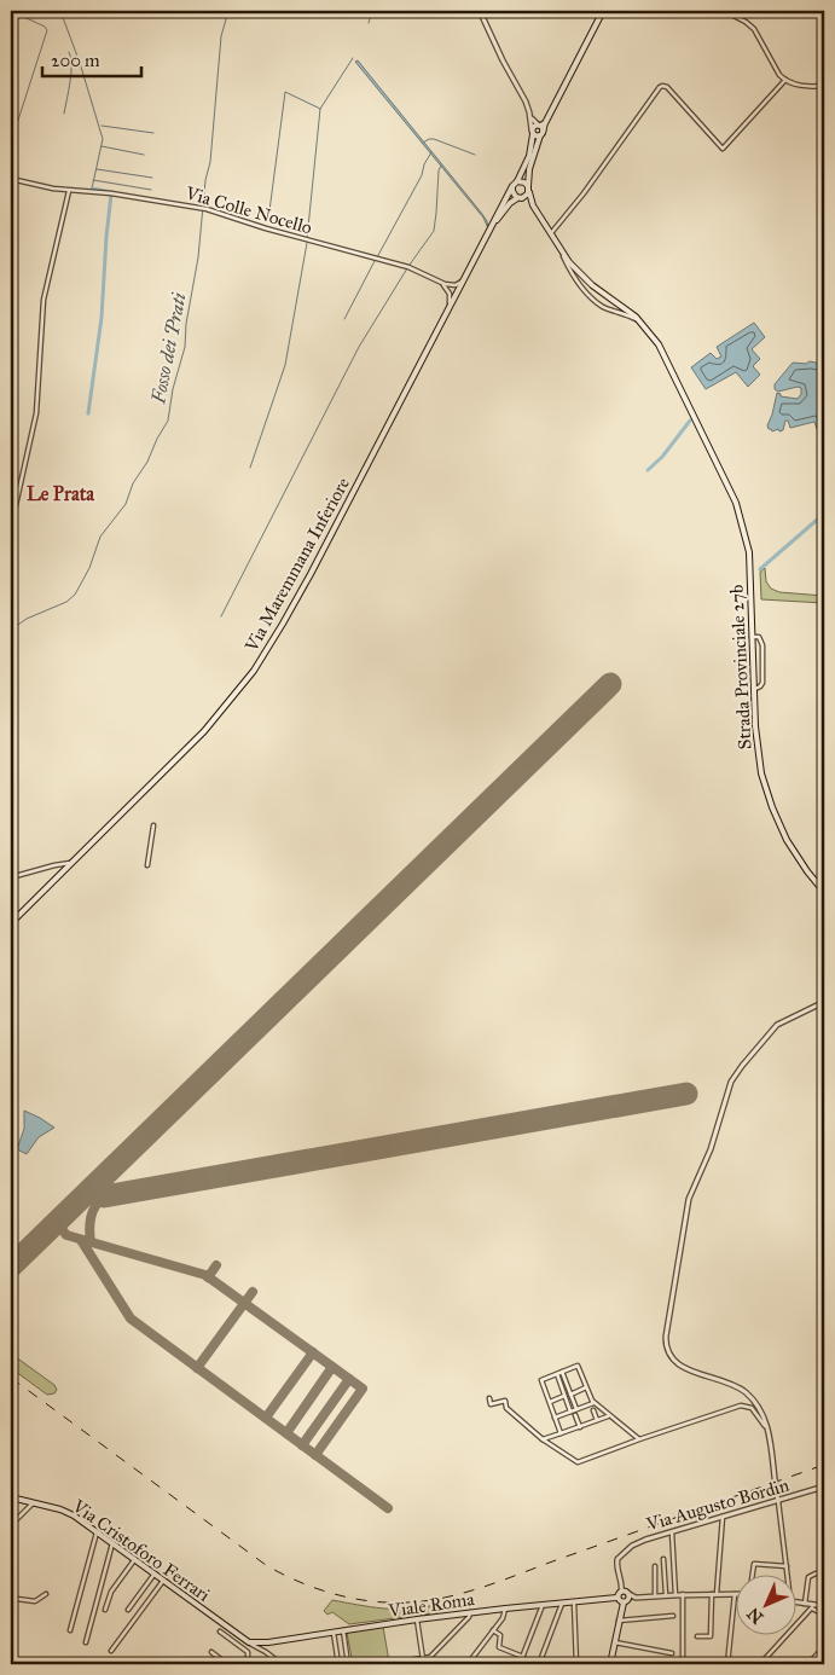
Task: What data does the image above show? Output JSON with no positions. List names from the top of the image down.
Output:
{
  "streets": {
    "main road": [
      "Via Maremmana Inferiore",
      "Strada Provinciale 27b",
      "Via Cristoforo Ferrari",
      "Viale Roma"
    ],
    "street": ["Via Colle Nocello", "Via Augusto Bordin"]
  },
  "crossings": [
    ["Via Colle Nocello", "Via Maremmana Inferiore"],
    ["Via Cristoforo Ferrari", "Viale Roma"]
  ],
  "districts": ["Le Prata"],
  "water": ["Fosso dei Prati"],
  "scale_bar": "200 m",
  "north": "bottom left"
}
